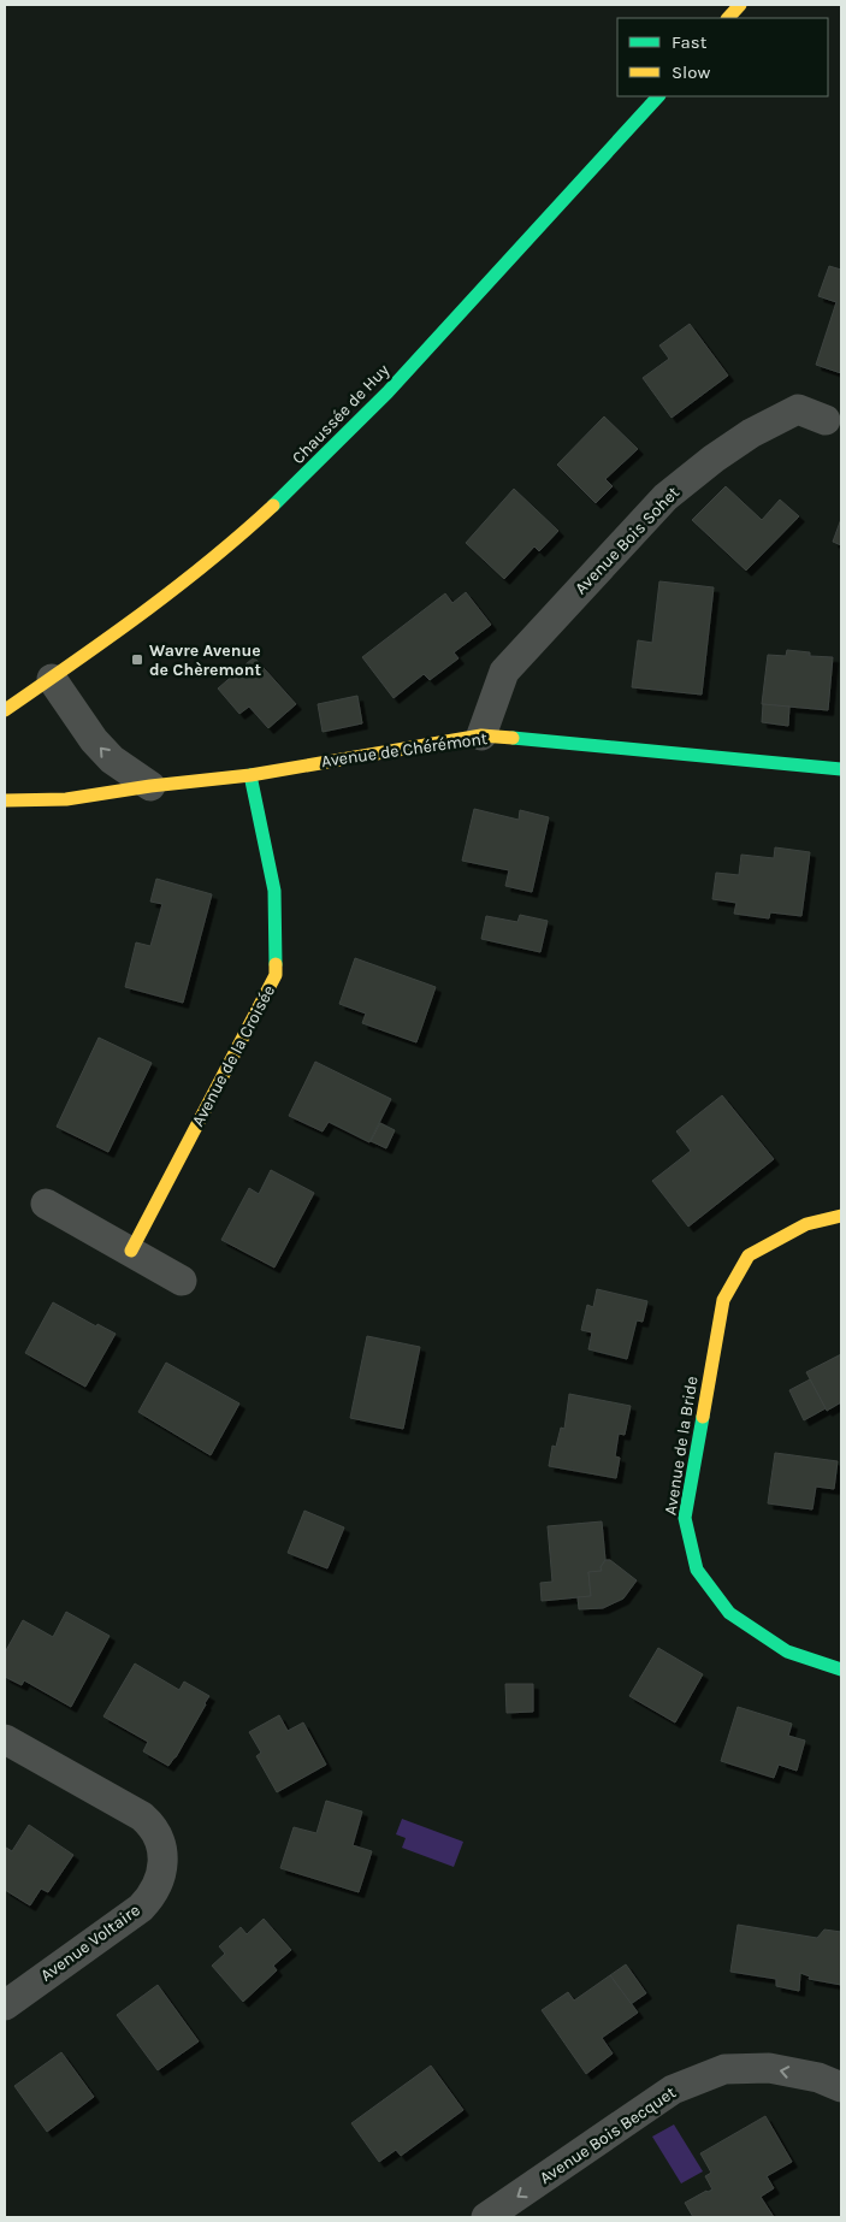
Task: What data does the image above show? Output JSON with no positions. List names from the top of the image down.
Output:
{
  "streets": {
    "street": [
      "Chaussée de Huy",
      "Avenue Bois Sohet",
      "Avenue de Chérémont",
      "Avenue de la Croisée",
      "Avenue de la Bride",
      "Avenue Voltaire",
      "Avenue Bois Becquet"
    ]
  },
  "crossings": [
    ["Avenue Bois Sohet", "Avenue de Chérémont"],
    ["Avenue de Chérémont", "Avenue de la Croisée"]
  ],
  "one_way": ["Avenue Bois Becquet"],
  "places": {
    "transit": ["Wavre Avenue de Chèremont"]
  },
  "legend": ["Fast", "Slow"]
}
